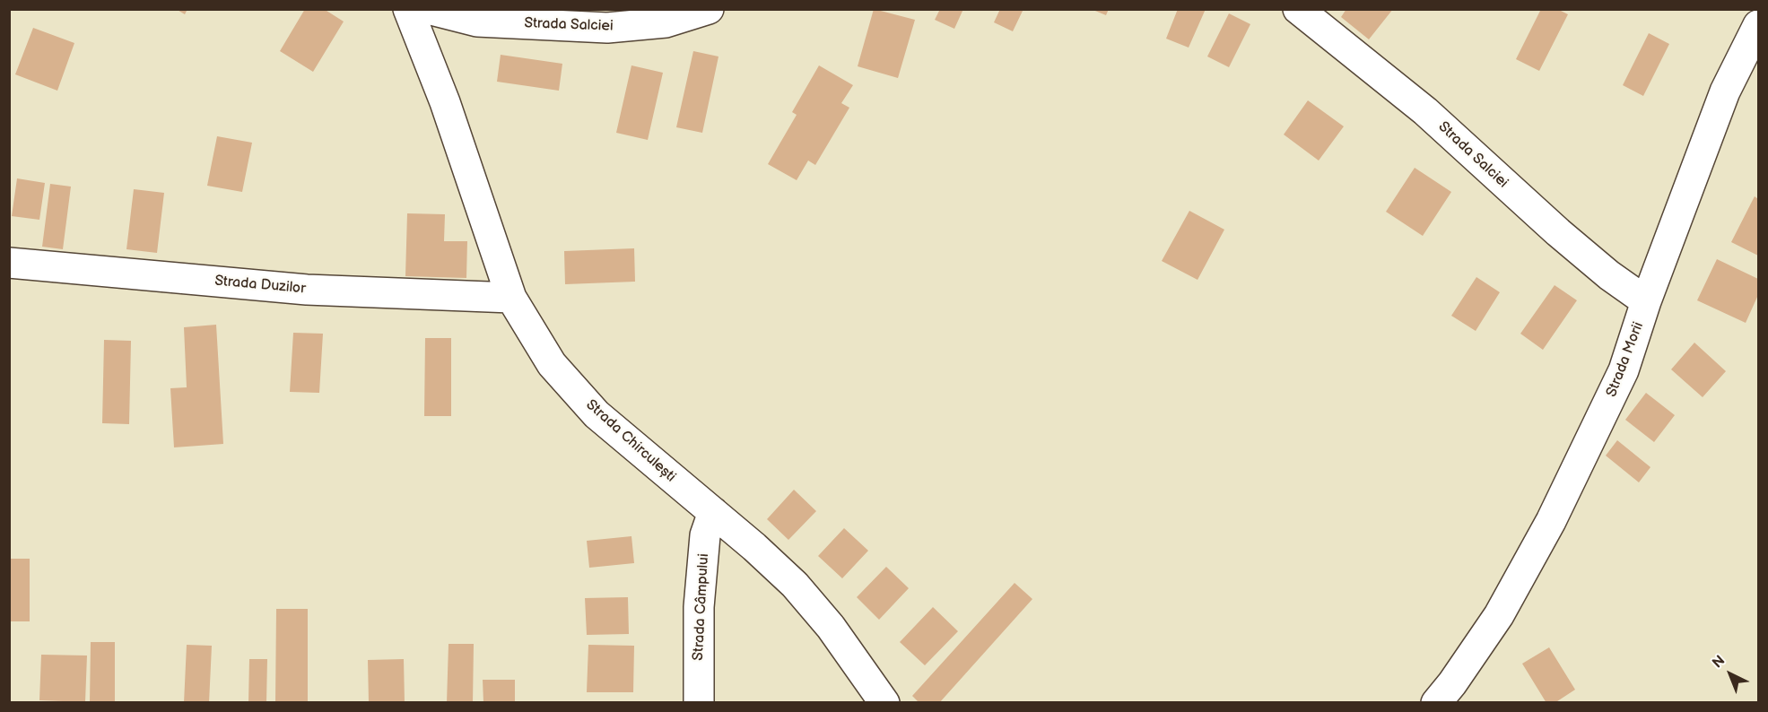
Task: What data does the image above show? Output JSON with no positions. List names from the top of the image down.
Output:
{
  "streets": {
    "street": [
      "Strada Salciei",
      "Strada Duzilor",
      "Strada Morii",
      "Strada Chirculești",
      "Strada Câmpului"
    ]
  },
  "crossings": [
    ["Strada Salciei", "Strada Morii"],
    ["Strada Duzilor", "Strada Chirculești"],
    ["Strada Chirculești", "Strada Câmpului"]
  ],
  "north": "top left"
}
